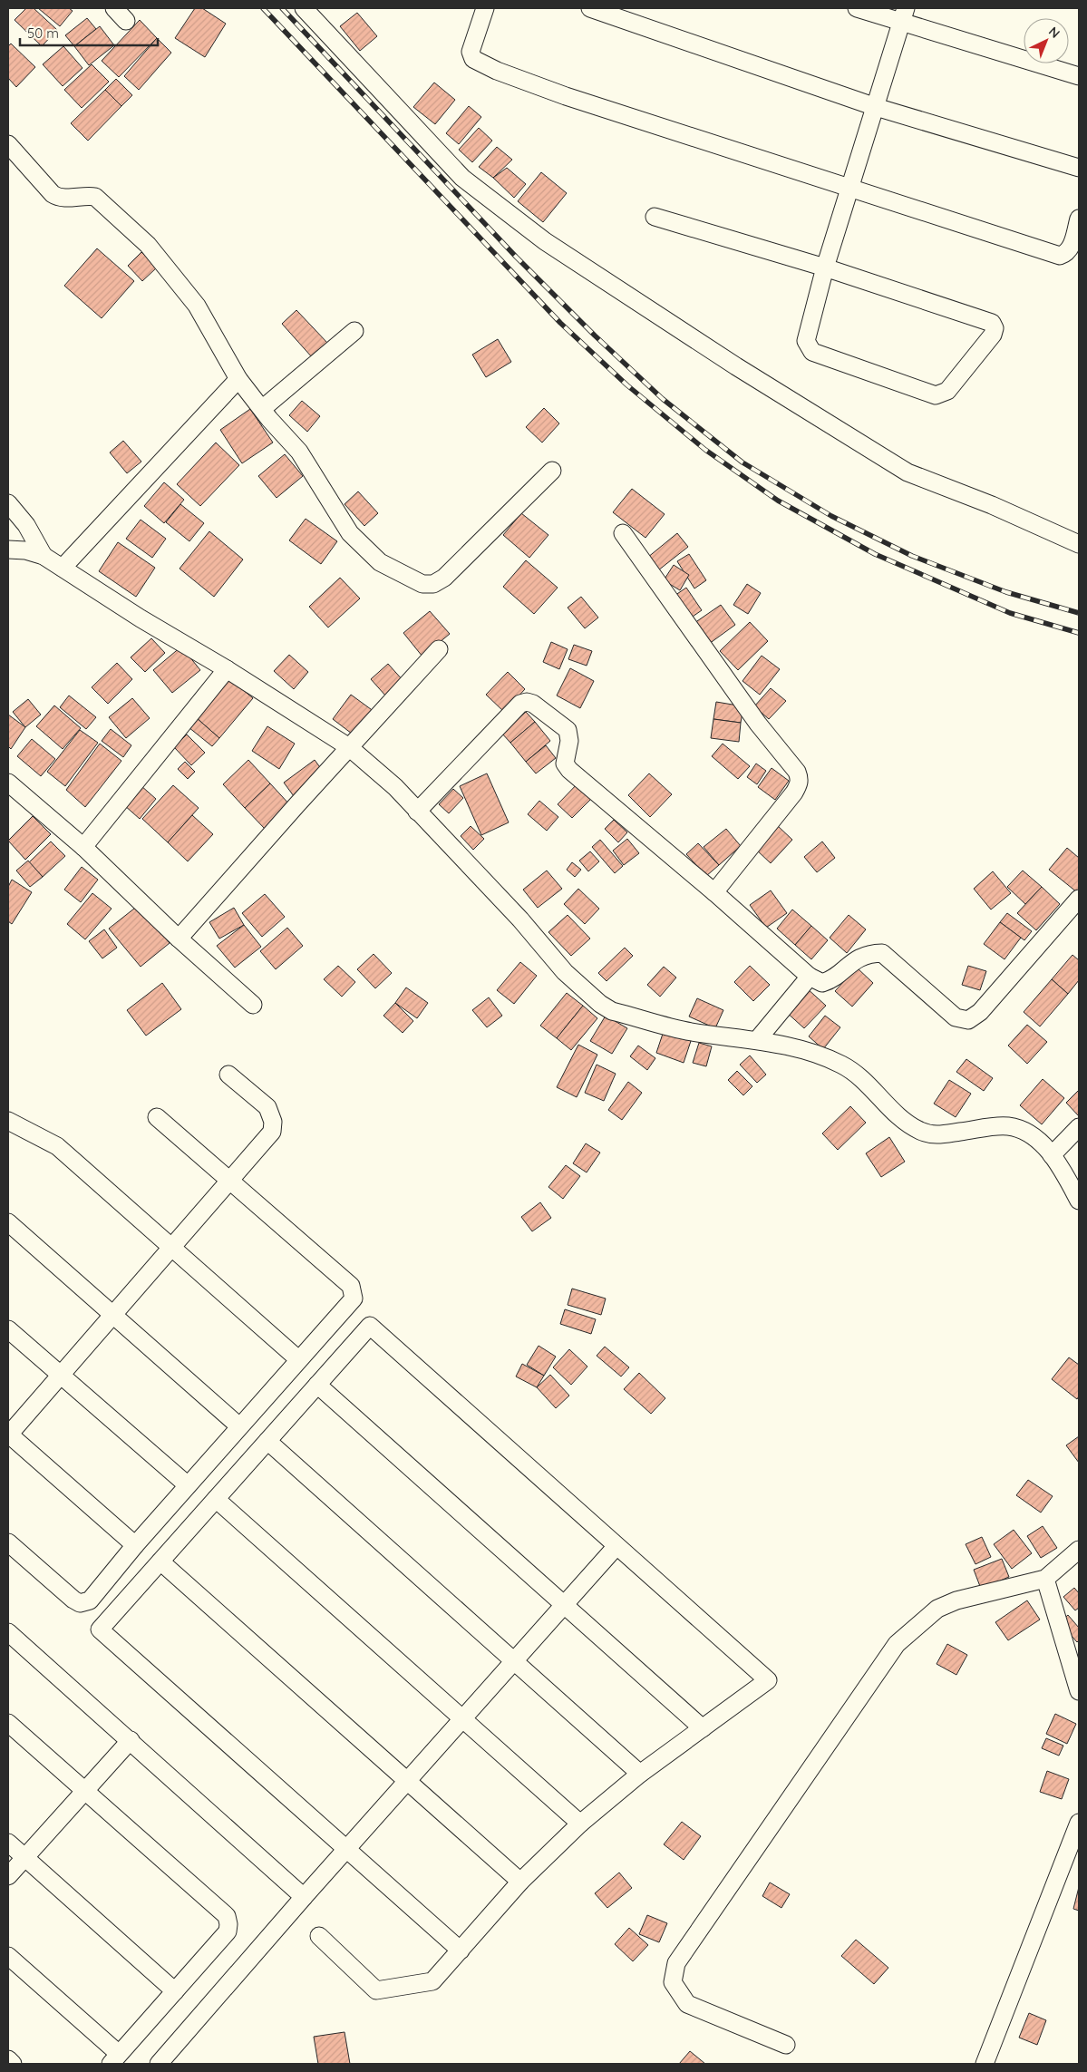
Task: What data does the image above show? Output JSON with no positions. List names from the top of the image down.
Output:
{
  "scale_bar": "50 m",
  "north": "top right"
}
